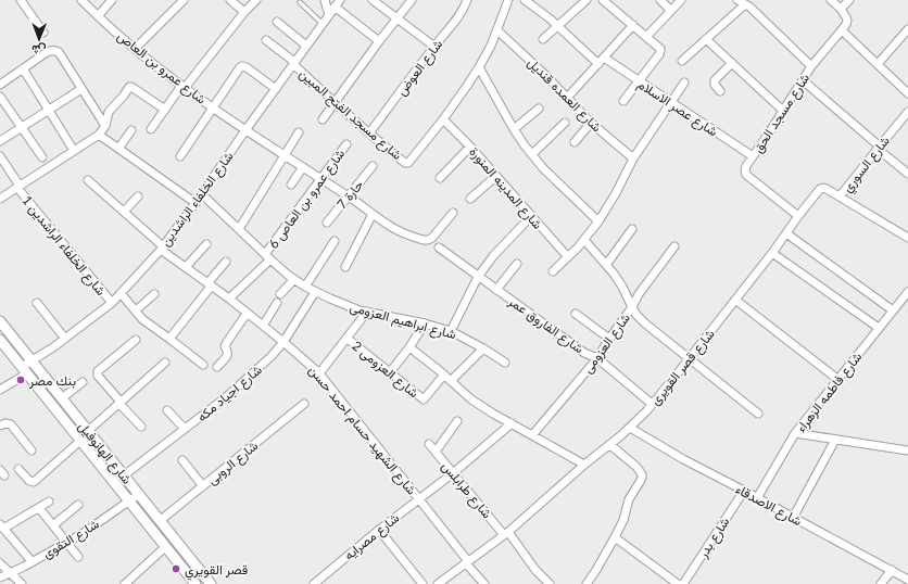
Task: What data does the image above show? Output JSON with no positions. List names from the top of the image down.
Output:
{
  "streets": {
    "street": [
      "شارع عمرو بن العاص",
      "شارع العوض",
      "شارع العمده قنديل",
      "شارع عصر الاسلام",
      "شارع مسجد الحق",
      "شارع مسجد الفتح المبين",
      "شارع السوري",
      "شارع المدينه المنورة",
      "حارة 7",
      "شارع الخلفاء الراشدين",
      "شارع عمرو بن العاص 6",
      "شارع الخلفاء الراشدين 1",
      "شارع ابراهيم العزومى",
      "شارع الفاروق عمر",
      "شارع العزومى",
      "شارع قصر القويرى",
      "شارع العزومى 2",
      "شارع فاطمه الزهراء",
      "شارع اجياد مكه",
      "شارع الشهيد حسام احمد حسن",
      "شارع الهانوفيل",
      "شارع الروبى",
      "شارع طرابلس",
      "شارع الاصدقاء",
      "شارع مصرايه",
      "شارع بدر",
      "شارع التقوى"
    ]
  },
  "crossings": [
    ["شارع عمرو بن العاص", "حارة 7"],
    ["شارع عمرو بن العاص", "شارع الخلفاء الراشدين"],
    ["شارع عمرو بن العاص", "شارع عمرو بن العاص 6"],
    ["شارع العوض", "شارع مسجد الفتح المبين"],
    ["شارع عصر الاسلام", "شارع مسجد الحق"],
    ["شارع مسجد الحق", "شارع قصر القويرى"],
    ["شارع مسجد الفتح المبين", "شارع المدينه المنورة"],
    ["شارع مسجد الفتح المبين", "شارع الخلفاء الراشدين"],
    ["شارع السوري", "شارع قصر القويرى"],
    ["شارع الخلفاء الراشدين", "شارع الخلفاء الراشدين 1"],
    ["شارع الخلفاء الراشدين", "شارع ابراهيم العزومى"],
    ["شارع الخلفاء الراشدين", "شارع الشهيد حسام احمد حسن"],
    ["شارع الخلفاء الراشدين", "شارع الهانوفيل"],
    ["شارع عمرو بن العاص 6", "شارع ابراهيم العزومى"],
    ["شارع عمرو بن العاص 6", "شارع الشهيد حسام احمد حسن"],
    ["شارع ابراهيم العزومى", "شارع اجياد مكه"],
    ["شارع الفاروق عمر", "شارع العزومى"],
    ["شارع الفاروق عمر", "شارع قصر القويرى"],
    ["شارع قصر القويرى", "شارع الشهيد حسام احمد حسن"],
    ["شارع قصر القويرى", "شارع طرابلس"],
    ["شارع قصر القويرى", "شارع الاصدقاء"],
    ["شارع فاطمه الزهراء", "شارع الاصدقاء"],
    ["شارع اجياد مكه", "شارع الشهيد حسام احمد حسن"],
    ["شارع اجياد مكه", "شارع الهانوفيل"],
    ["شارع الشهيد حسام احمد حسن", "شارع مصرايه"],
    ["شارع الهانوفيل", "شارع الروبى"],
    ["شارع الهانوفيل", "شارع التقوى"],
    ["شارع طرابلس", "شارع مصرايه"],
    ["شارع الاصدقاء", "شارع بدر"]
  ],
  "places": ["بنك مصر", "قصر القويري"],
  "north": "bottom"
}
